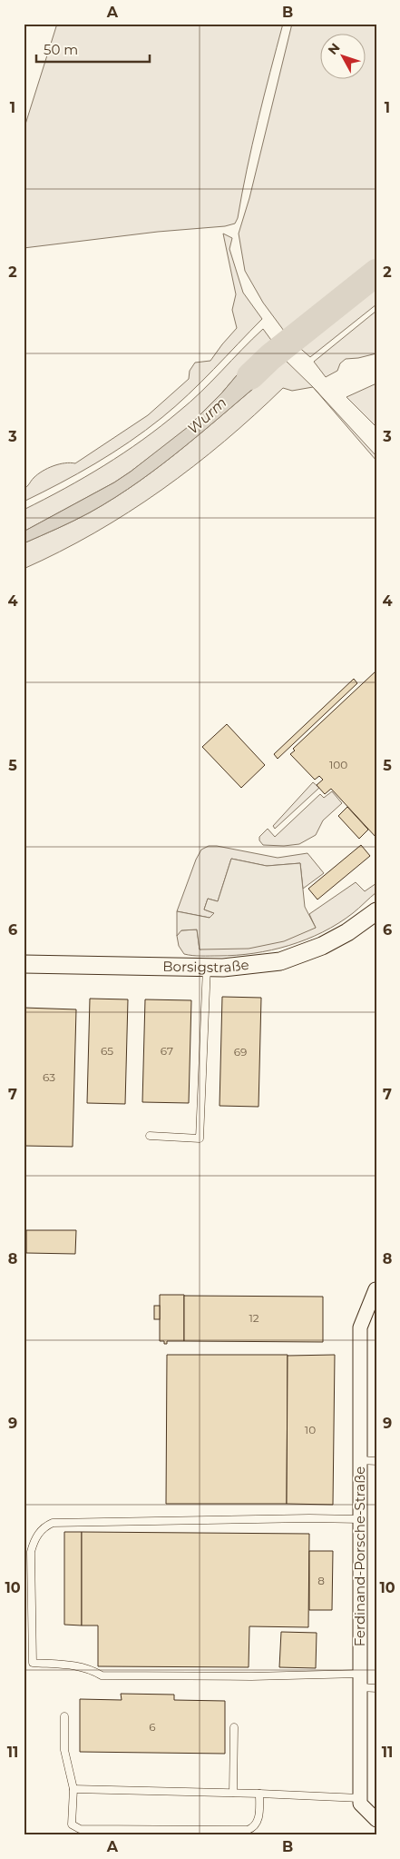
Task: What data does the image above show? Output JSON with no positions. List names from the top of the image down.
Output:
{
  "streets": {
    "street": ["Borsigstraße", "Ferdinand-Porsche-Straße"]
  },
  "water": ["Wurm"],
  "house_numbers": [
    "100",
    "65",
    "67",
    "69",
    "63",
    "12",
    "10",
    "8",
    "6"
  ],
  "scale_bar": "50 m",
  "north": "top left",
  "grid": {
    "columns": ["A", "B"],
    "rows": [
      "1",
      "2",
      "3",
      "4",
      "5",
      "6",
      "7",
      "8",
      "9",
      "10",
      "11"
    ]
  }
}
